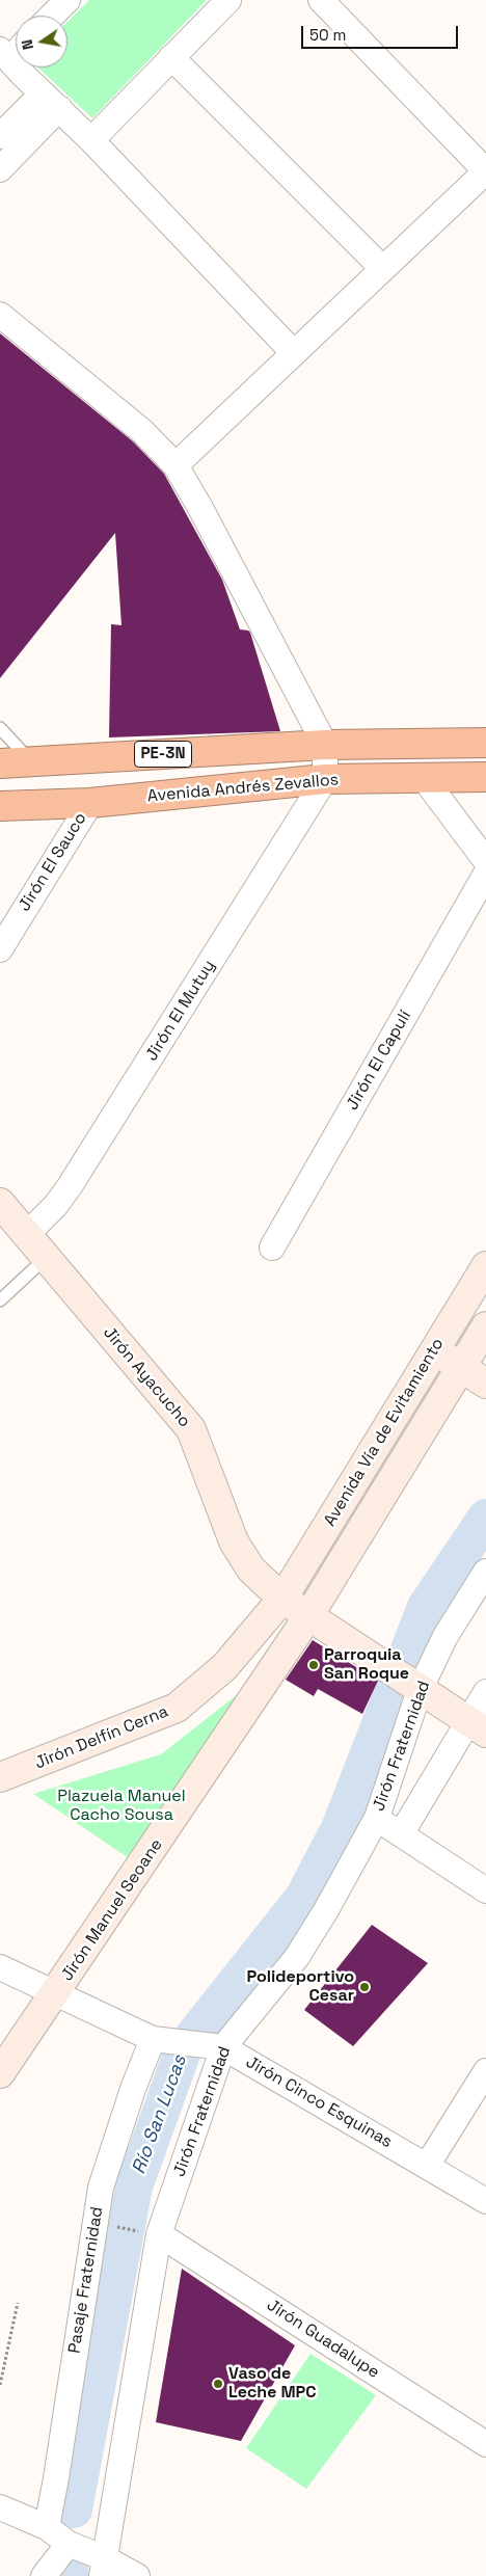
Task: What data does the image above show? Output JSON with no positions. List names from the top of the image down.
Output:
{
  "streets": {
    "highway": ["PE-3N", "Avenida Andrés Zevallos"],
    "street": [
      "Jirón El Sauco",
      "Jirón El Mutuy",
      "Jirón El Capulí",
      "Jirón Ayacucho",
      "Avenida Vía de Evitamiento",
      "Jirón Delfín Cerna",
      "Jirón Fraternidad",
      "Jirón Manuel Seoane",
      "Jirón Cinco Esquinas",
      "Pasaje Fraternidad",
      "Jirón Guadalupe"
    ]
  },
  "crossings": [
    ["Avenida Andrés Zevallos", "Jirón El Sauco"],
    ["Avenida Andrés Zevallos", "Jirón El Mutuy"],
    ["Jirón El Mutuy", "Jirón Ayacucho"],
    ["Jirón Ayacucho", "Avenida Vía de Evitamiento"],
    ["Jirón Ayacucho", "Jirón Delfín Cerna"],
    ["Jirón Ayacucho", "Jirón Fraternidad"],
    ["Jirón Ayacucho", "Jirón Manuel Seoane"],
    ["Avenida Vía de Evitamiento", "Jirón Delfín Cerna"],
    ["Avenida Vía de Evitamiento", "Jirón Manuel Seoane"],
    ["Jirón Fraternidad", "Jirón Cinco Esquinas"],
    ["Jirón Fraternidad", "Jirón Guadalupe"],
    ["Jirón Manuel Seoane", "Jirón Cinco Esquinas"],
    ["Jirón Cinco Esquinas", "Pasaje Fraternidad"]
  ],
  "water": ["Río San Lucas"],
  "parks": ["Plazuela Manuel Cacho Sousa"],
  "places": ["Parroquia San Roque", "Polideportivo Cesar", "Vaso de Leche MPC"],
  "scale_bar": "50 m",
  "north": "left"
}
